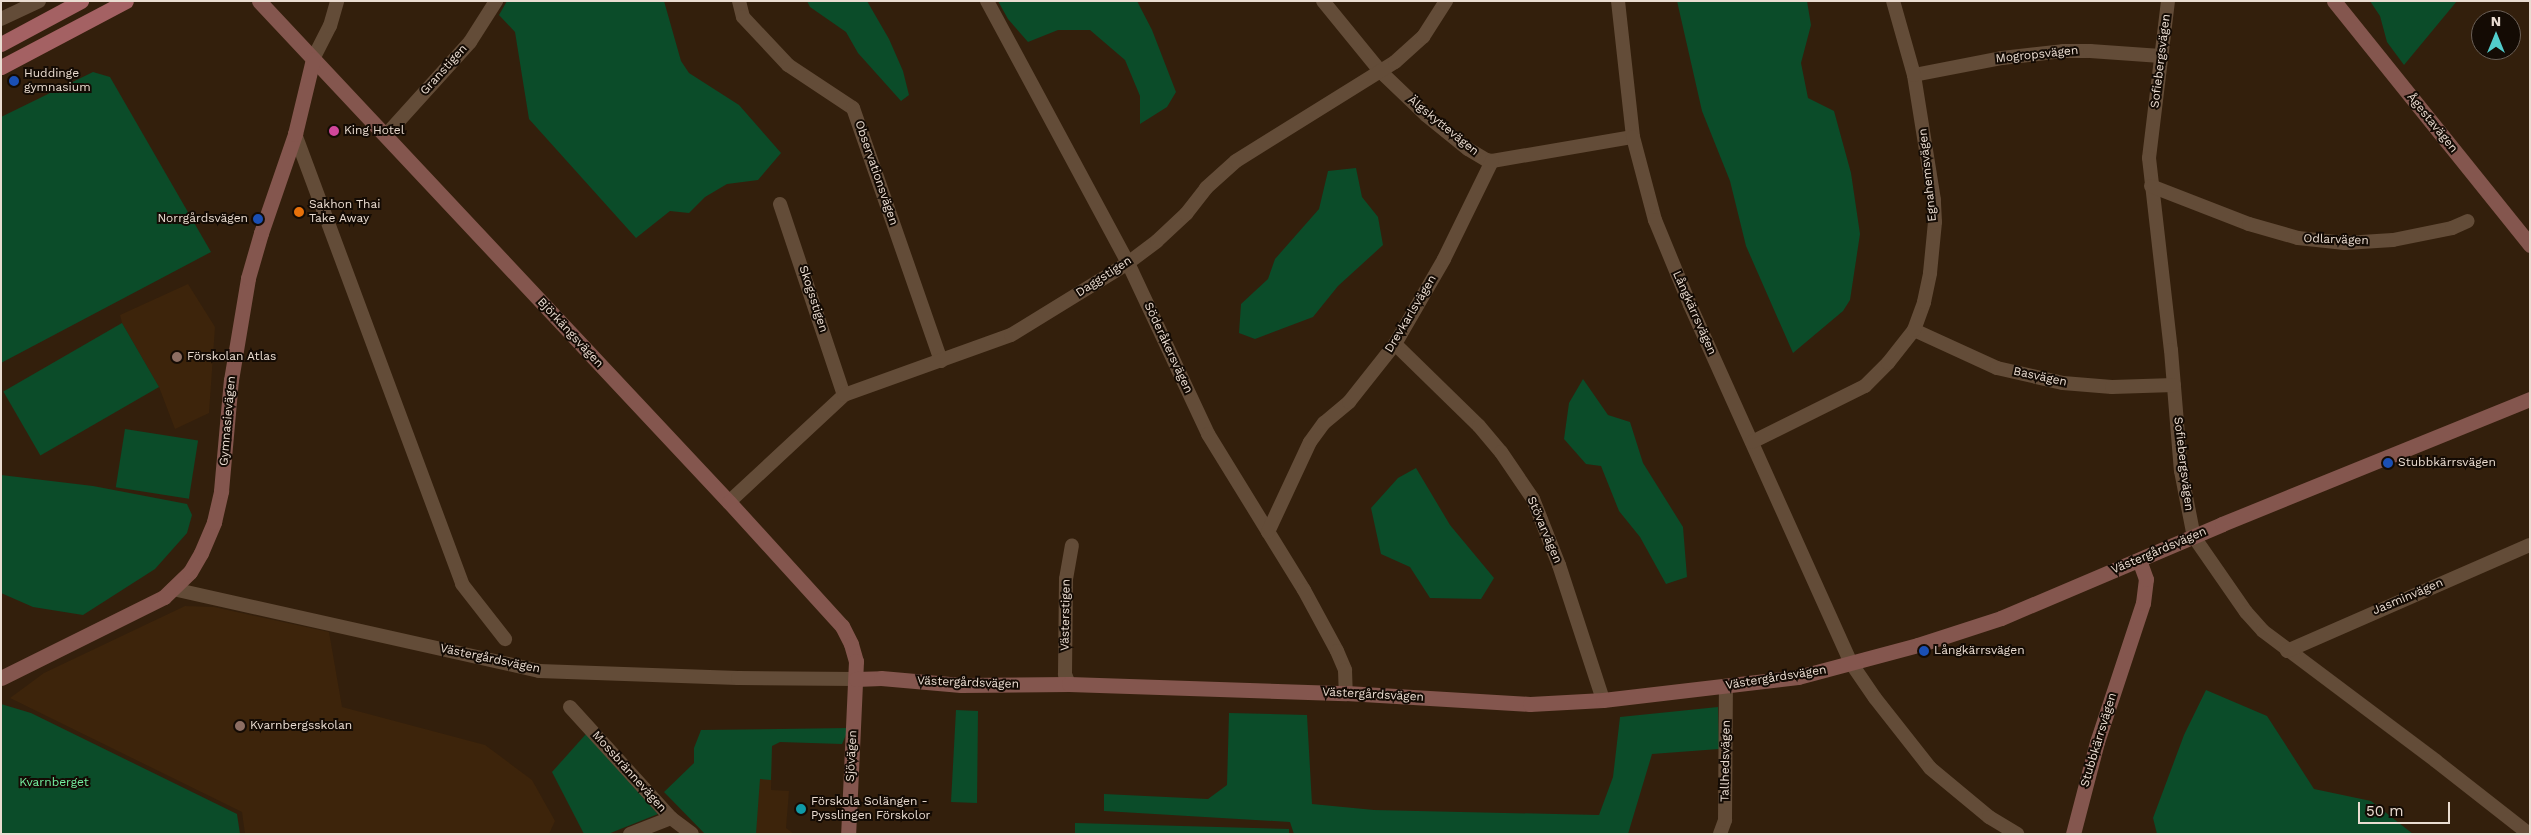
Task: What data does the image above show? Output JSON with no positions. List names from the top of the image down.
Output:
{
  "streets": {
    "street": [
      "Mogropsvägen",
      "Sofiebergsvägen",
      "Granstigen",
      "Ågestavägen",
      "Älgskyttevägen",
      "Observationsvägen",
      "Egnahemsvägen",
      "Odlarvägen",
      "Daggstigen",
      "Skogsstigen",
      "Långkärrsvägen",
      "Drevkarlsvägen",
      "Björkängsvägen",
      "Söderåkersvägen",
      "Basvägen",
      "Gymnasievägen",
      "Stövarvägen",
      "Västergårdsvägen",
      "Jasminvägen",
      "Västerstigen",
      "Stubbkärrsvägen",
      "Sjövägen",
      "Tallhedsvägen",
      "Mossbrännevägen"
    ]
  },
  "crossings": [
    ["Mogropsvägen", "Sofiebergsvägen"],
    ["Mogropsvägen", "Egnahemsvägen"],
    ["Sofiebergsvägen", "Odlarvägen"],
    ["Sofiebergsvägen", "Basvägen"],
    ["Sofiebergsvägen", "Västergårdsvägen"],
    ["Sofiebergsvägen", "Jasminvägen"],
    ["Granstigen", "Björkängsvägen"],
    ["Älgskyttevägen", "Daggstigen"],
    ["Älgskyttevägen", "Långkärrsvägen"],
    ["Älgskyttevägen", "Drevkarlsvägen"],
    ["Observationsvägen", "Daggstigen"],
    ["Egnahemsvägen", "Långkärrsvägen"],
    ["Egnahemsvägen", "Basvägen"],
    ["Daggstigen", "Skogsstigen"],
    ["Daggstigen", "Björkängsvägen"],
    ["Daggstigen", "Söderåkersvägen"],
    ["Långkärrsvägen", "Västergårdsvägen"],
    ["Drevkarlsvägen", "Söderåkersvägen"],
    ["Drevkarlsvägen", "Stövarvägen"],
    ["Björkängsvägen", "Gymnasievägen"],
    ["Björkängsvägen", "Västergårdsvägen"],
    ["Björkängsvägen", "Sjövägen"],
    ["Söderåkersvägen", "Västergårdsvägen"],
    ["Gymnasievägen", "Västergårdsvägen"],
    ["Stövarvägen", "Västergårdsvägen"],
    ["Västergårdsvägen", "Västerstigen"],
    ["Västergårdsvägen", "Stubbkärrsvägen"],
    ["Västergårdsvägen", "Sjövägen"],
    ["Västergårdsvägen", "Tallhedsvägen"]
  ],
  "parks": ["Kvarnberget"],
  "places": [
    "Huddinge gymnasium",
    "King Hotel",
    "Sakhon Thai Take Away",
    "Norrgårdsvägen",
    "Förskolan Atlas",
    "Stubbkärrsvägen",
    "Långkärrsvägen",
    "Kvarnbergsskolan",
    "Förskola Solängen - Pysslingen Förskolor"
  ],
  "scale_bar": "50 m",
  "north": "top"
}
